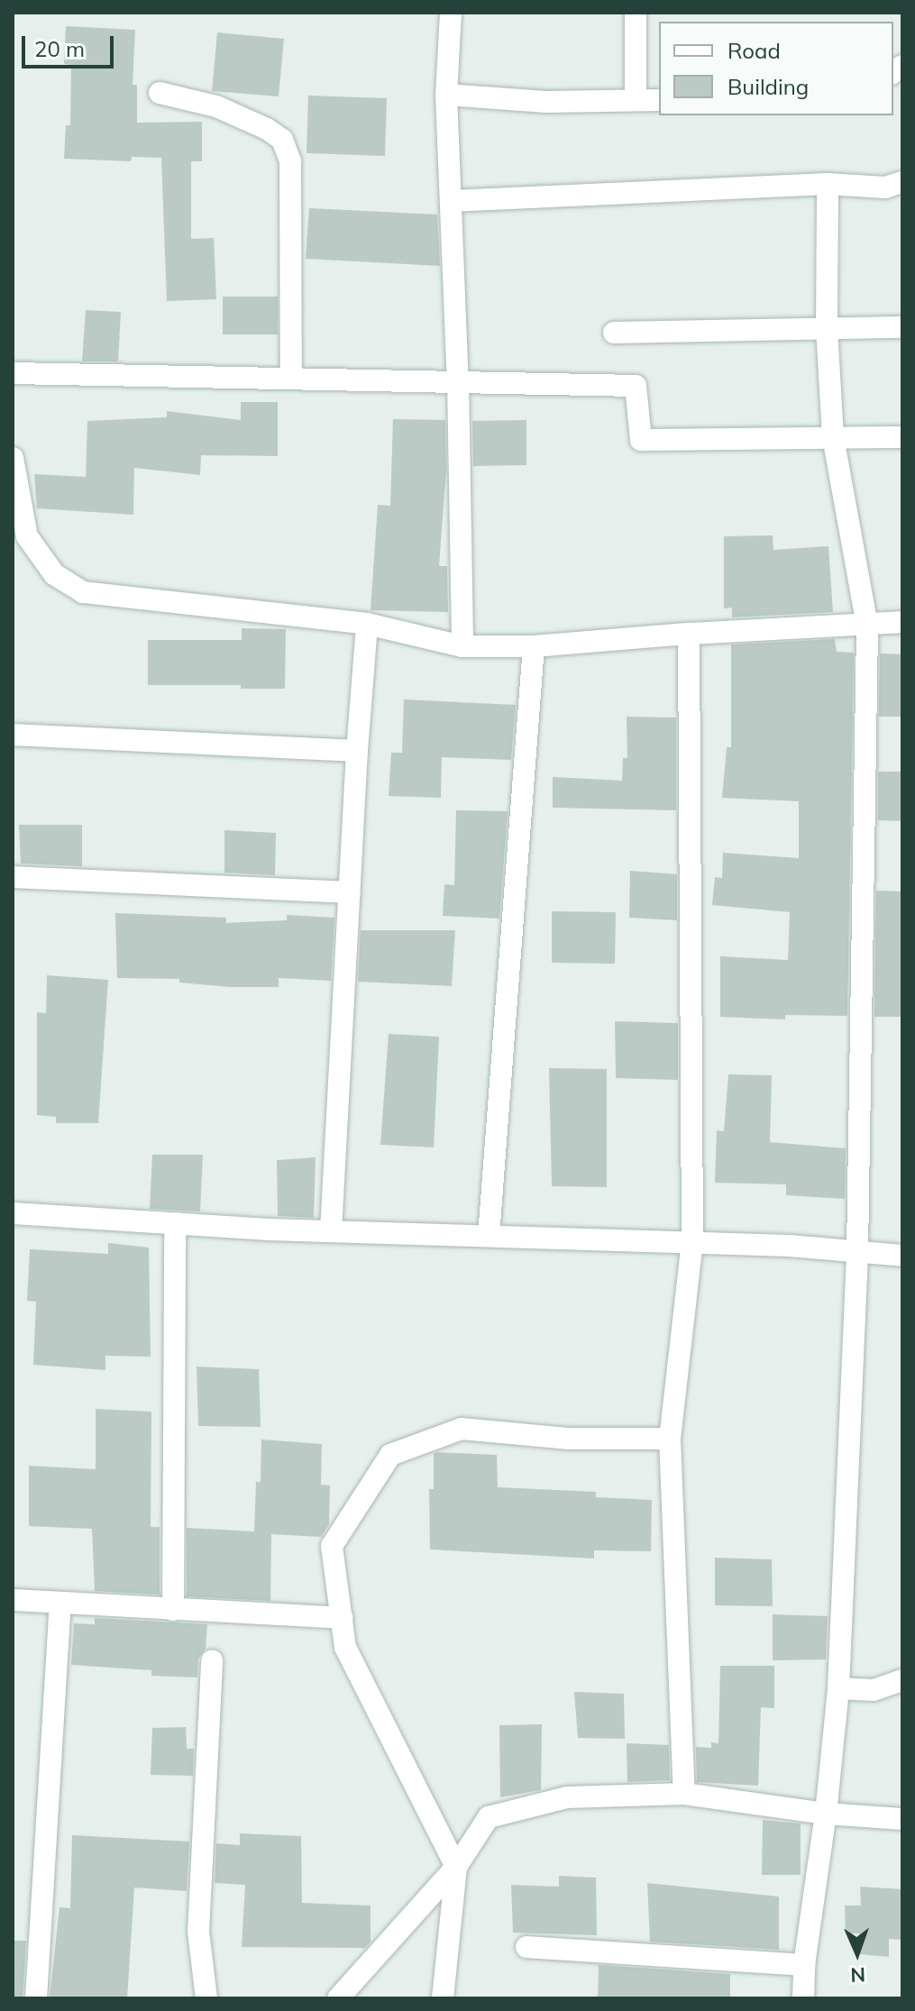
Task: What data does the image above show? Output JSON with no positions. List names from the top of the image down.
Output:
{
  "legend": ["Road", "Building"],
  "scale_bar": "20 m",
  "north": "bottom"
}
